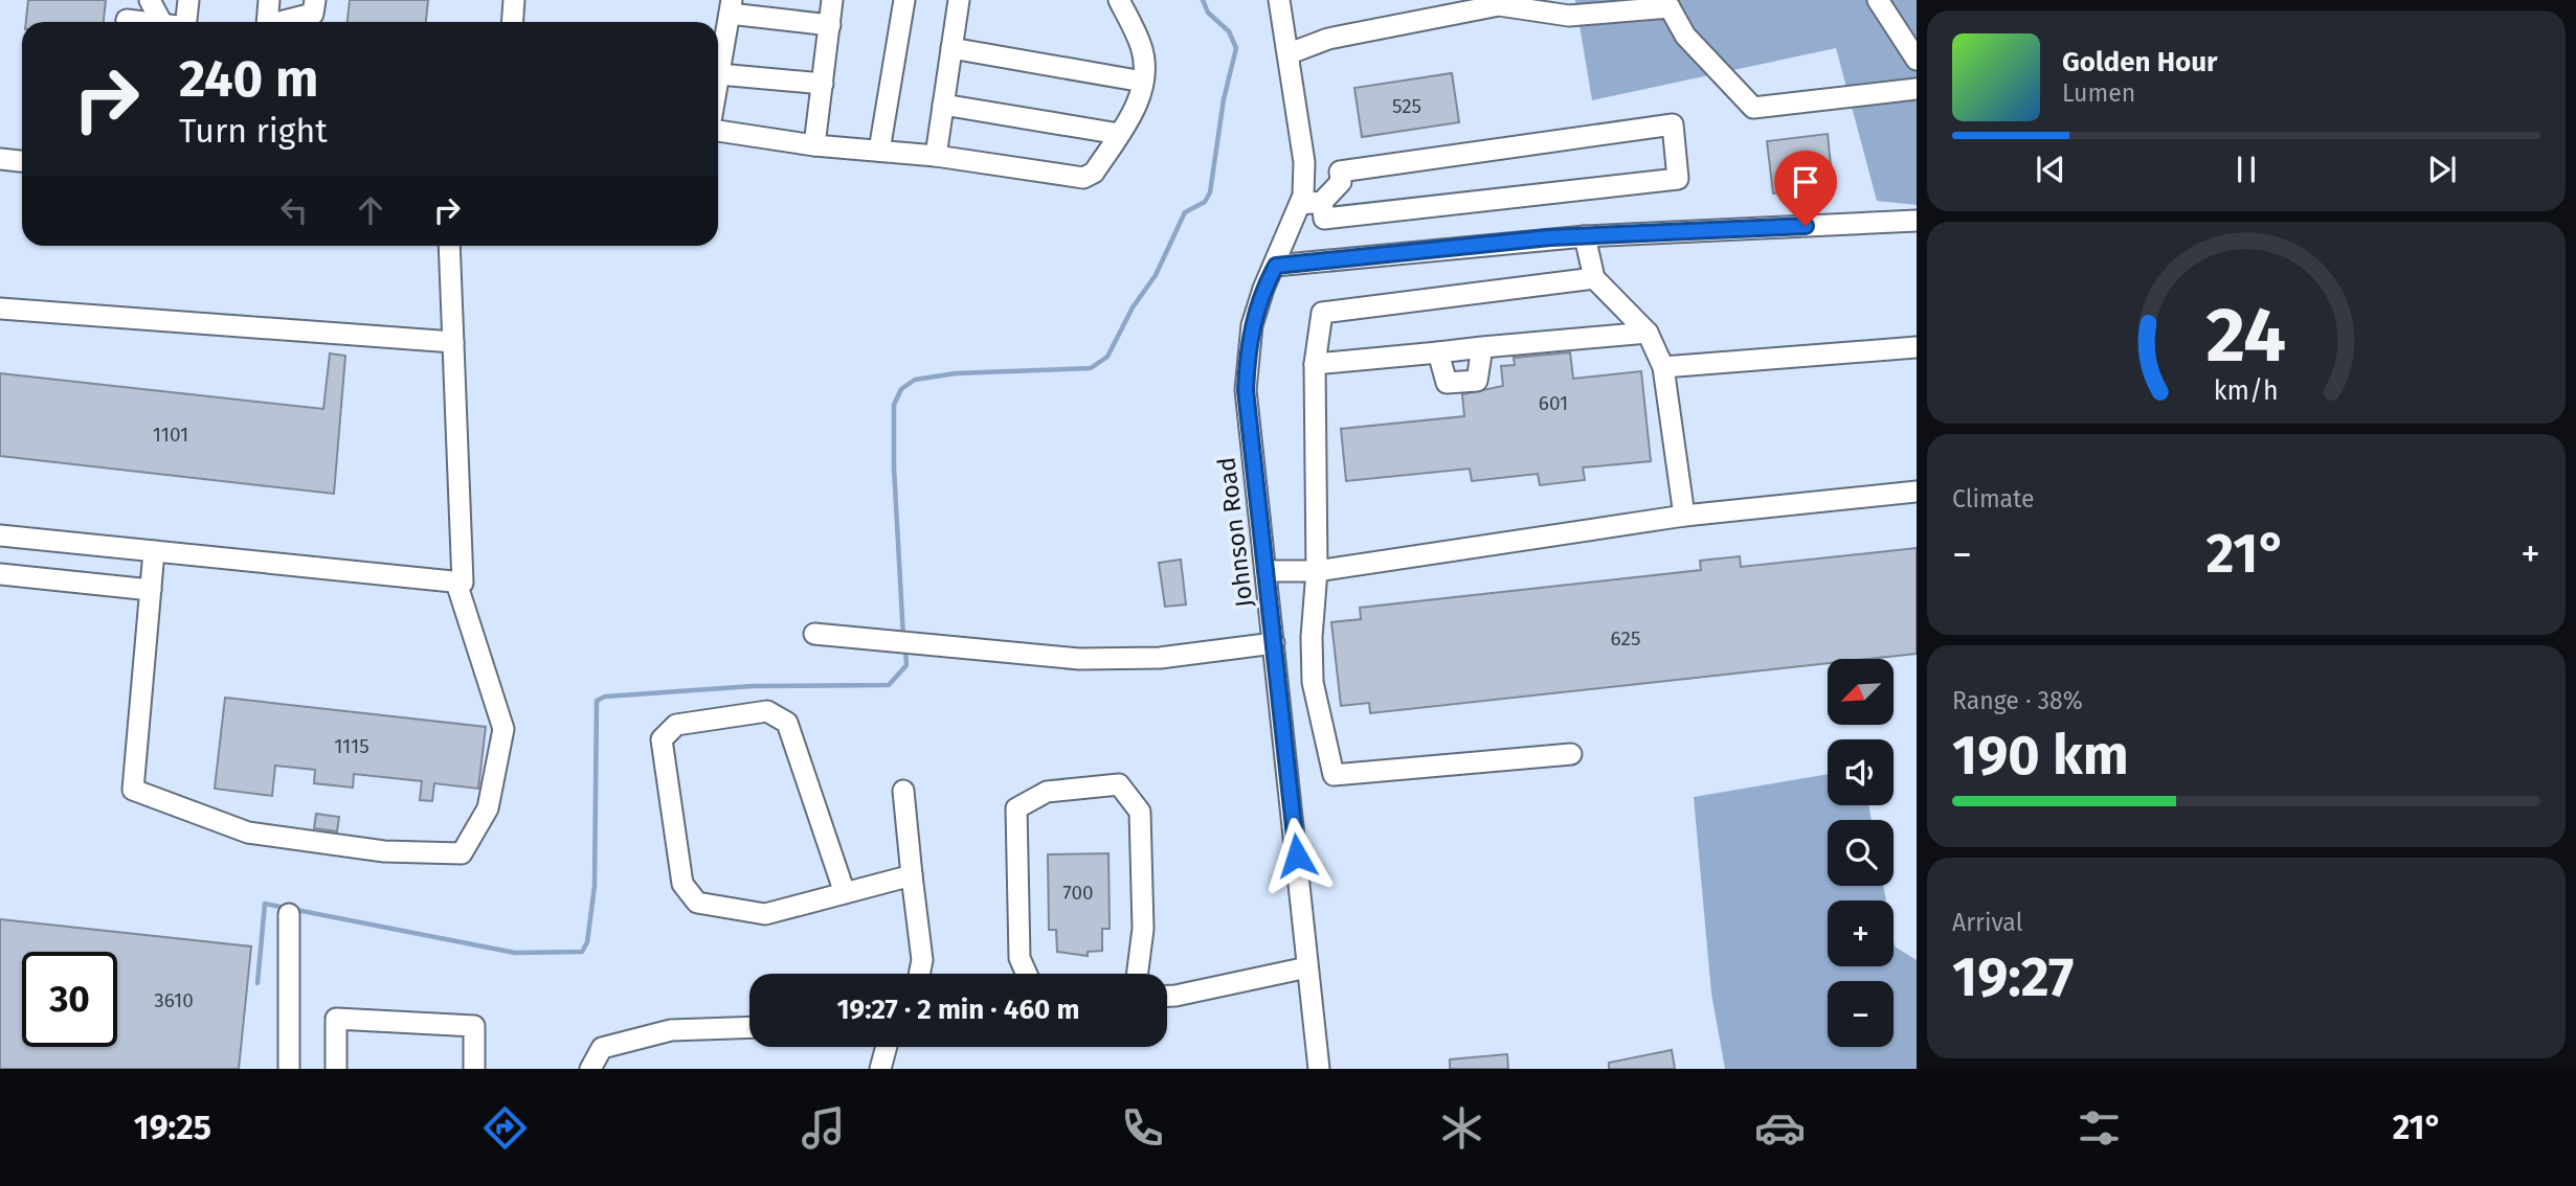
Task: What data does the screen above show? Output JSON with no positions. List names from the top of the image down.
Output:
{
  "streets": {
    "street": ["Johnson Road"]
  },
  "house_numbers": [
    "525",
    "601",
    "1101",
    "625",
    "1115",
    "700",
    "3610"
  ],
  "north": "bottom left",
  "page": {
    "turn": ["240 m", "Turn right"],
    "song": ["Golden Hour", "Lumen"],
    "tile": [
      "Climate",
      ["Range · 38%", "190 km"],
      ["Arrival", "19:27"]
    ],
    "heat": ["−", "21°", "+"],
    "map_buttons": ["+", "−"],
    "limit": "30",
    "trip": "19:27 · 2 min · 460 m",
    "tabs": ["19:25", "21°"],
    "gauge": ["24", "km/h"]
  }
}
